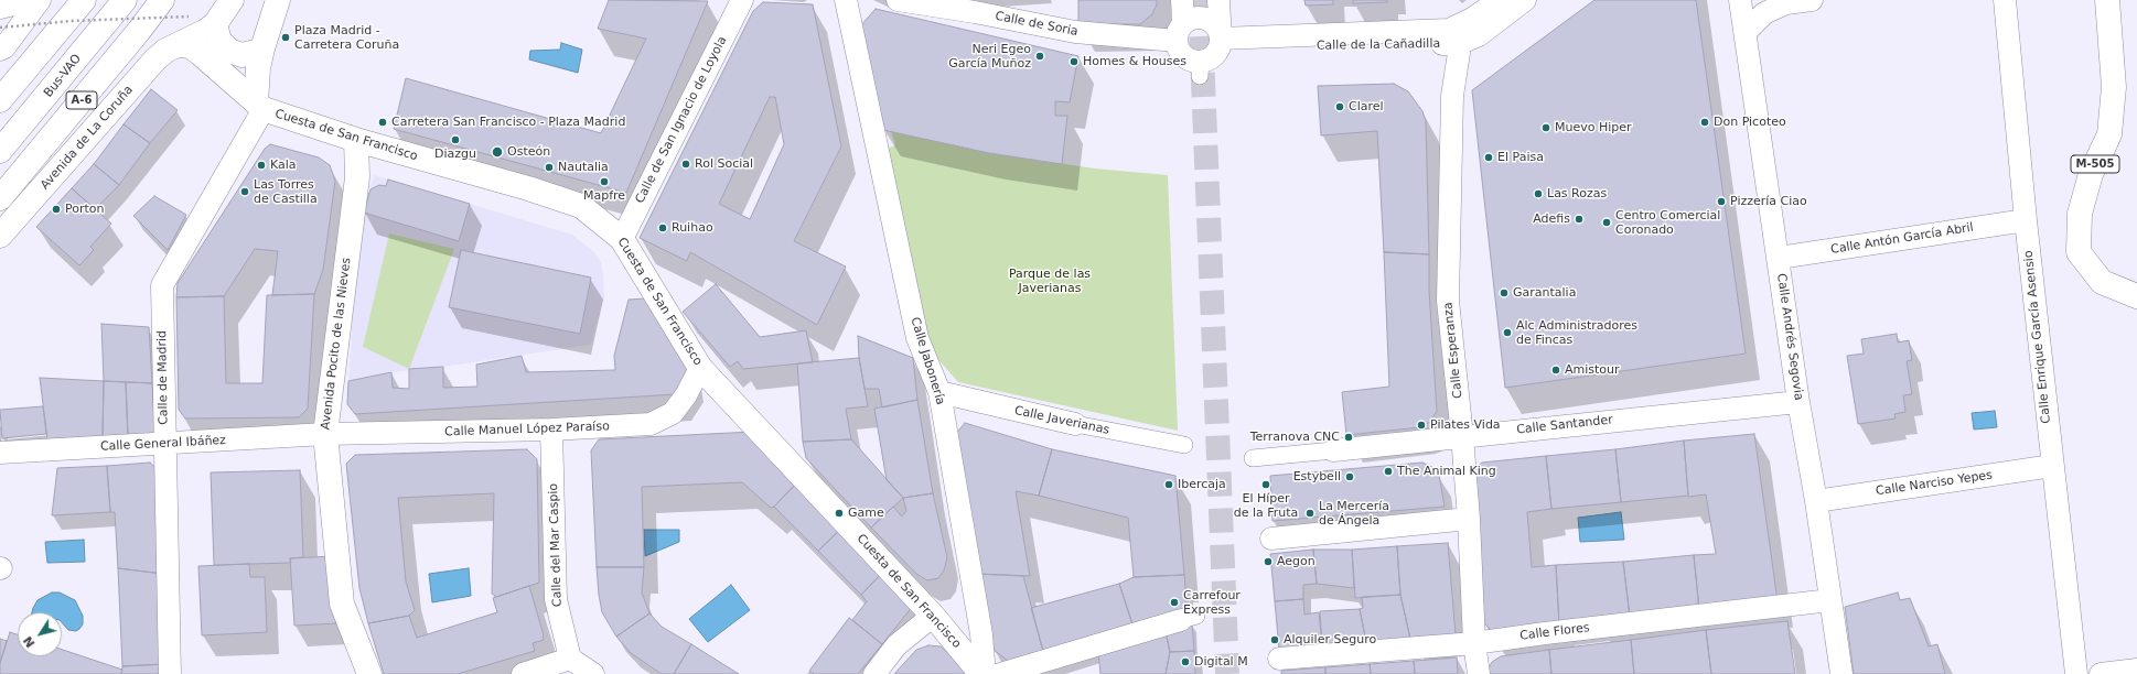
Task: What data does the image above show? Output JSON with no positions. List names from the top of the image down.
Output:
{
  "streets": {
    "main road": [
      "Bus-VAO",
      "A-6",
      "Cuesta de San Francisco",
      "Avenida de La Coruña",
      "M-505",
      "Avenida Pocito de las Nieves"
    ],
    "street": [
      "Calle de Soria",
      "Calle de la Cañadilla",
      "Calle de San Ignacio de Loyola",
      "Calle Antón García Abril",
      "Calle Andrés Segovia",
      "Calle Enrique García Asensio",
      "Calle Esperanza",
      "Calle Jabonería",
      "Calle de Madrid",
      "Calle Javerianas",
      "Calle Santander",
      "Calle Manuel López Paraíso",
      "Calle General Ibáñez",
      "Calle Narciso Yepes",
      "Calle del Mar Caspio",
      "Calle Flores"
    ]
  },
  "crossings": [
    ["Calle de Soria", "Calle de la Cañadilla"],
    ["Calle de la Cañadilla", "Calle Esperanza"],
    ["Calle de San Ignacio de Loyola", "Cuesta de San Francisco"],
    ["Cuesta de San Francisco", "Avenida de La Coruña"],
    ["Cuesta de San Francisco", "Avenida Pocito de las Nieves"],
    ["Cuesta de San Francisco", "Calle Jabonería"],
    ["Cuesta de San Francisco", "Calle de Madrid"],
    ["Cuesta de San Francisco", "Calle Manuel López Paraíso"],
    ["Calle Antón García Abril", "Calle Andrés Segovia"],
    ["Calle Antón García Abril", "Calle Enrique García Asensio"],
    ["Calle Andrés Segovia", "Calle Santander"],
    ["Calle Andrés Segovia", "Calle Narciso Yepes"],
    ["Calle Andrés Segovia", "Calle Flores"],
    ["Calle Enrique García Asensio", "Calle Narciso Yepes"],
    ["Avenida Pocito de las Nieves", "Calle Manuel López Paraíso"],
    ["Avenida Pocito de las Nieves", "Calle General Ibáñez"],
    ["Calle Esperanza", "Calle Santander"],
    ["Calle Esperanza", "Calle Flores"],
    ["Calle Jabonería", "Calle Javerianas"],
    ["Calle de Madrid", "Calle General Ibáñez"],
    ["Calle Manuel López Paraíso", "Calle General Ibáñez"],
    ["Calle Manuel López Paraíso", "Calle del Mar Caspio"]
  ],
  "parks": ["Parque de las Javerianas"],
  "places": [
    "Plaza Madrid - Carretera Coruña",
    "Neri Egeo García Muñoz",
    "Homes & Houses",
    "Clarel",
    "Carretera San Francisco - Plaza Madrid",
    "Don Picoteo",
    "Muevo Hiper",
    "Diazgu",
    "Osteón",
    "El Paisa",
    "Rol Social",
    "Kala",
    "Nautalia",
    "Mapfre",
    "Las Torres de Castilla",
    "Las Rozas",
    "Pizzería Ciao",
    "Porton",
    "Adefis",
    "Centro Comercial Coronado",
    "Ruihao",
    "Garantalia",
    "Alc Administradores de Fincas",
    "Amistour",
    "Pilates Vida",
    "Terranova CNC",
    "The Animal King",
    "Estybell",
    "Ibercaja",
    "El Híper de la Fruta",
    "Game",
    "La Mercería de Ángela",
    "Aegon",
    "Carrefour Express",
    "Alquiler Seguro",
    "Digital M"
  ],
  "north": "bottom left"
}
